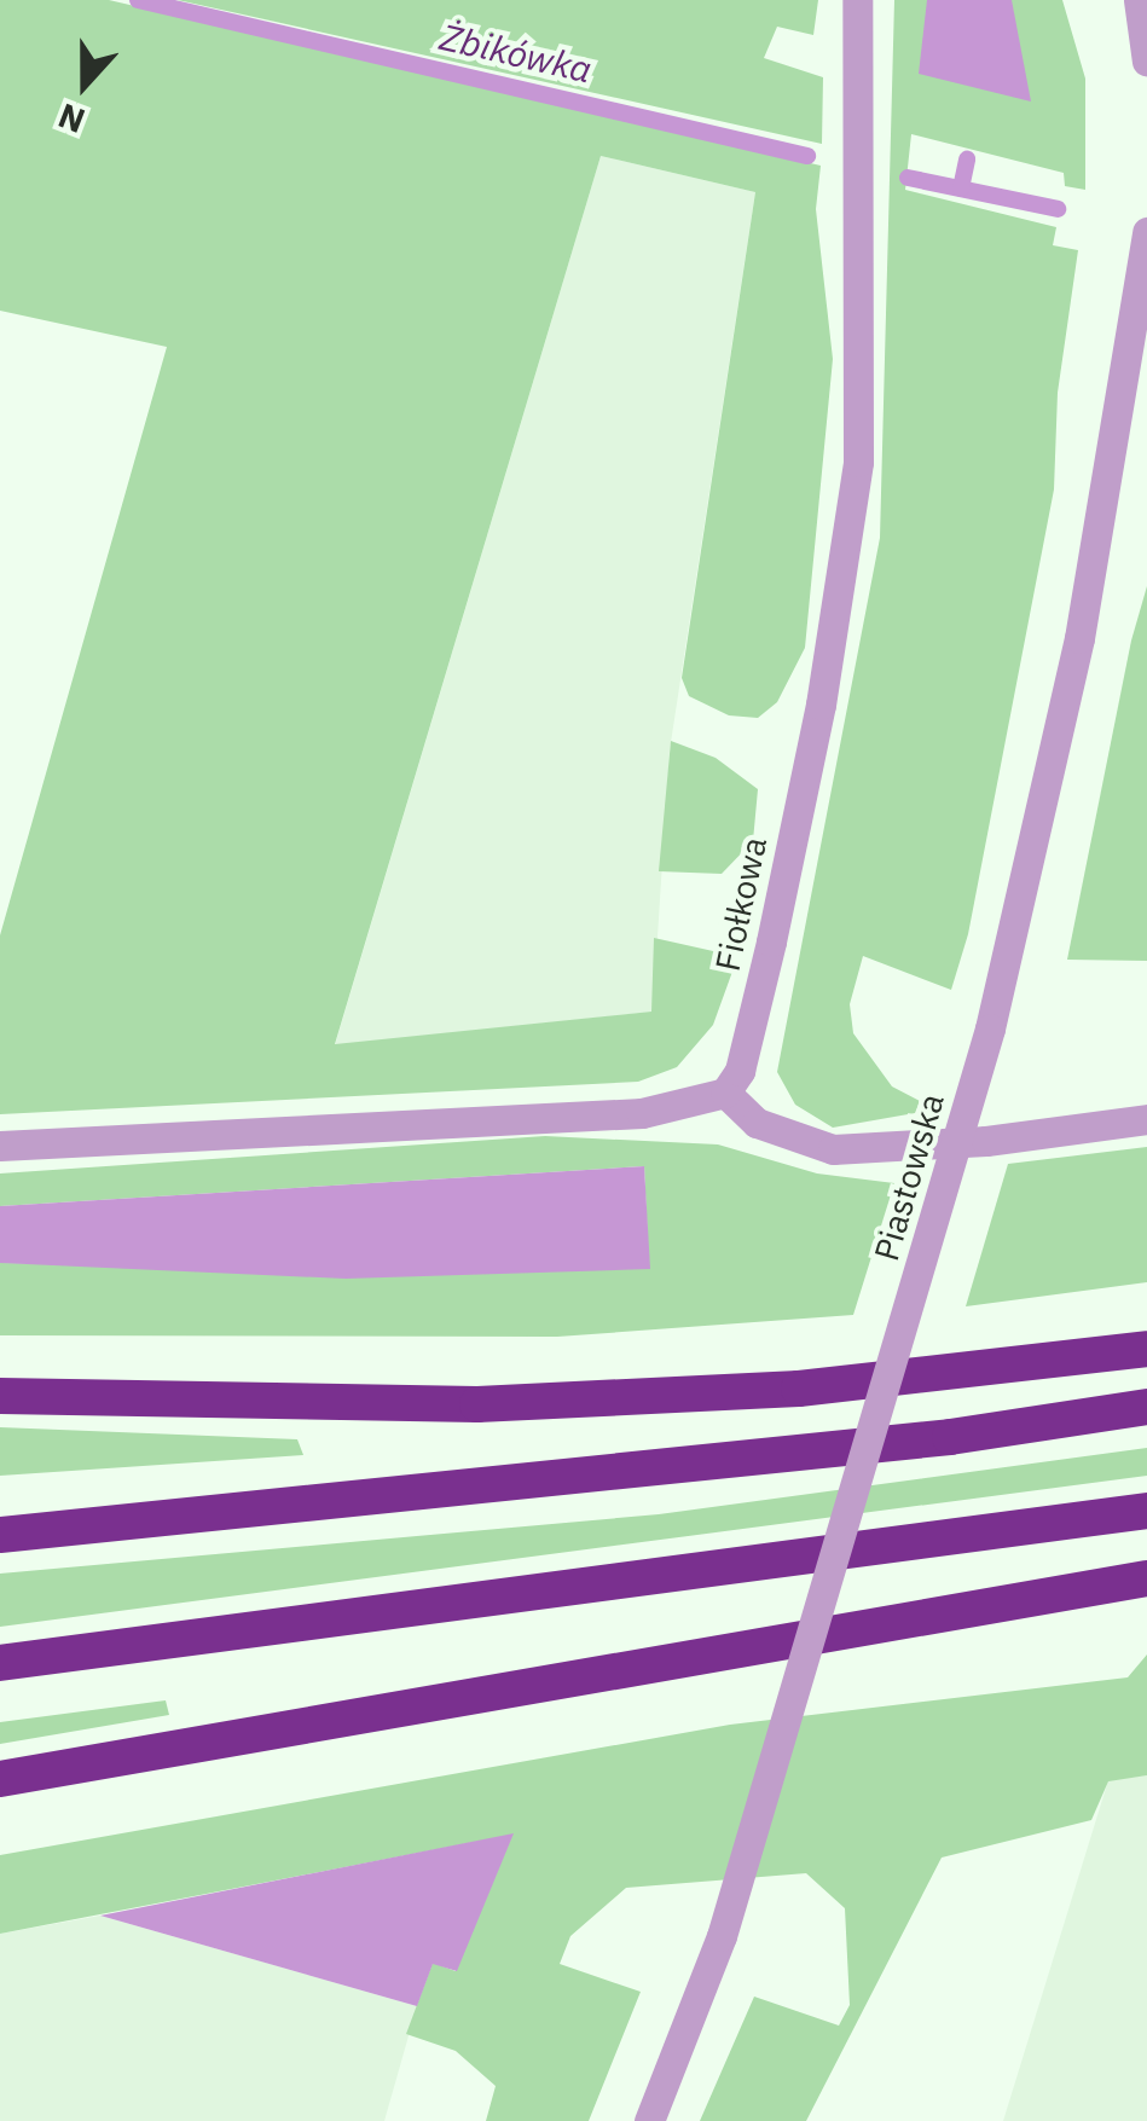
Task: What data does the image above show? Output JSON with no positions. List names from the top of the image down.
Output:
{
  "streets": {
    "street": ["Fiołkowa", "Piastowska"]
  },
  "water": ["Żbikówka"],
  "north": "bottom"
}
